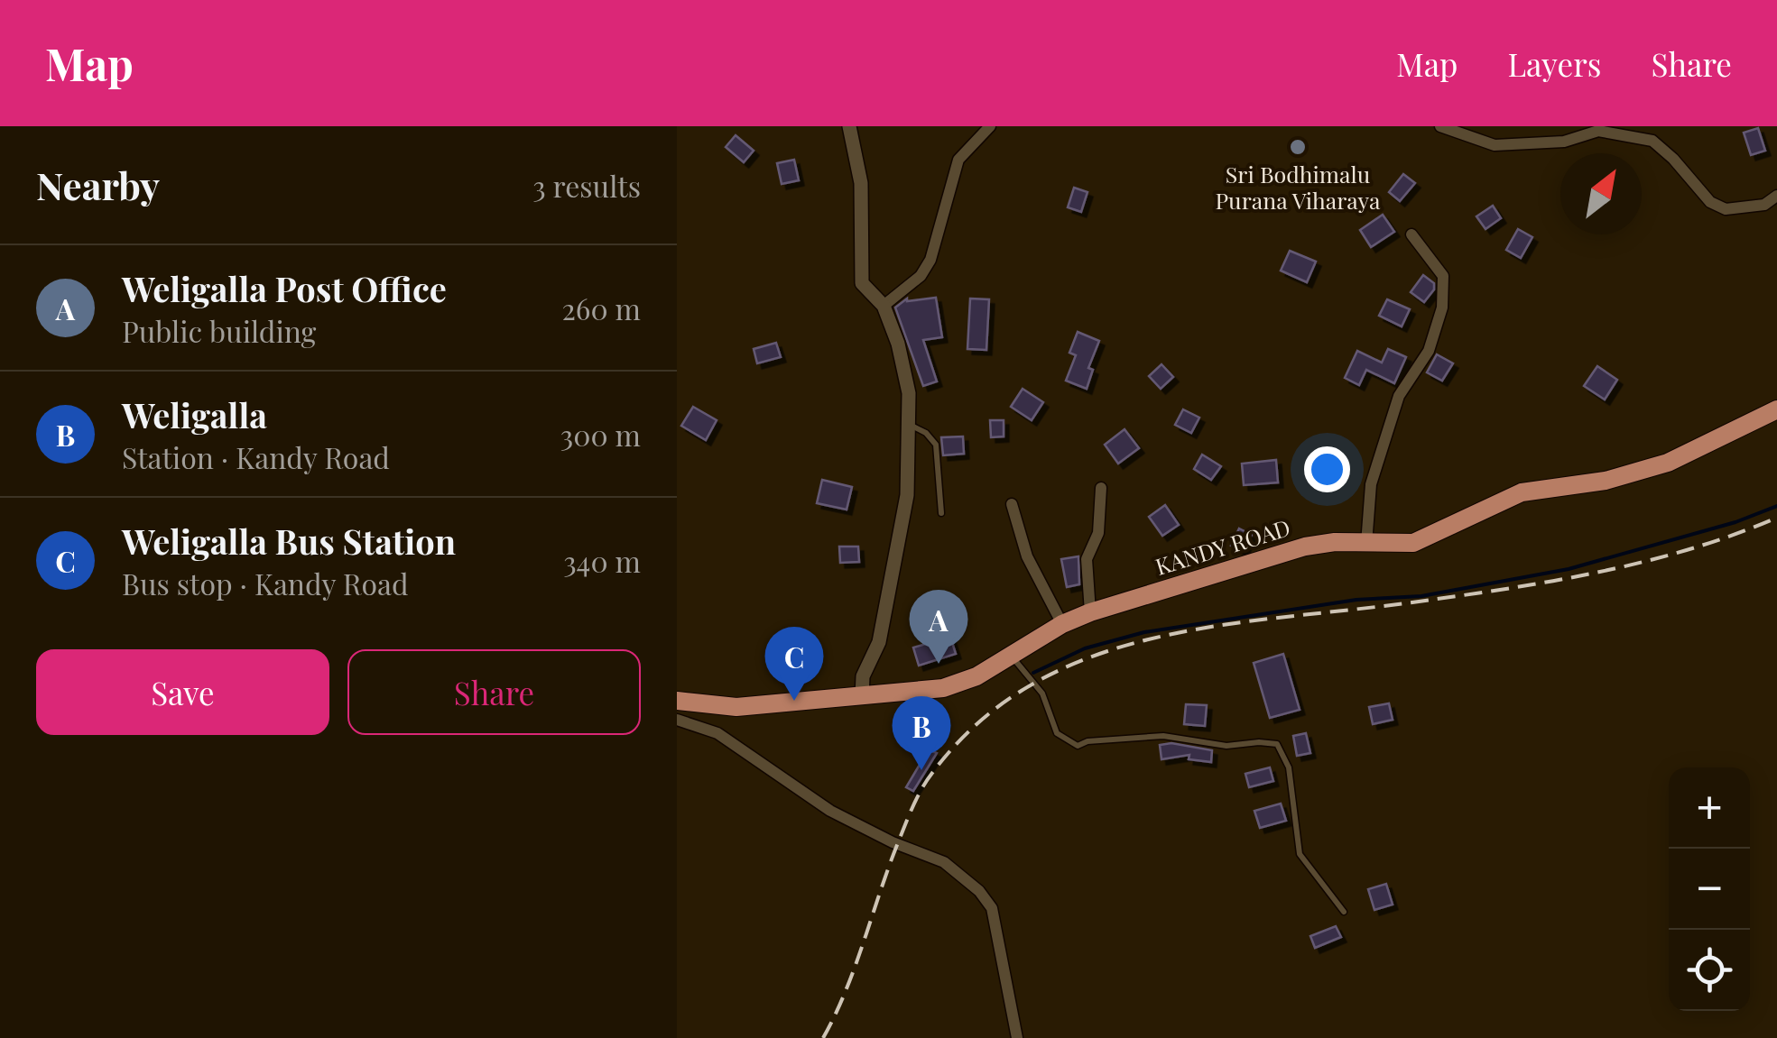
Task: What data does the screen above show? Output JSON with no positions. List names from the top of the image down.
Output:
{
  "streets": {
    "highway": ["KANDY ROAD"]
  },
  "places": ["Sri Bodhimalu Purana Viharaya"],
  "north": "top right",
  "page": {
    "header": "Map",
    "nav": ["Map", "Layers", "Share"],
    "heading": ["Nearby", "3 results"],
    "list": [
      {
        "mark": "A",
        "name": "Weligalla Post Office",
        "note": "Public building",
        "value": "260 m"
      },
      {
        "mark": "B",
        "name": "Weligalla",
        "note": "Station · Kandy Road",
        "value": "300 m"
      },
      {
        "mark": "C",
        "name": "Weligalla Bus Station",
        "note": "Bus stop · Kandy Road",
        "value": "340 m"
      }
    ],
    "pins": ["A", "C", "B"],
    "buttons": ["Save", "Share"],
    "map_buttons": ["+", "−"]
  }
}
